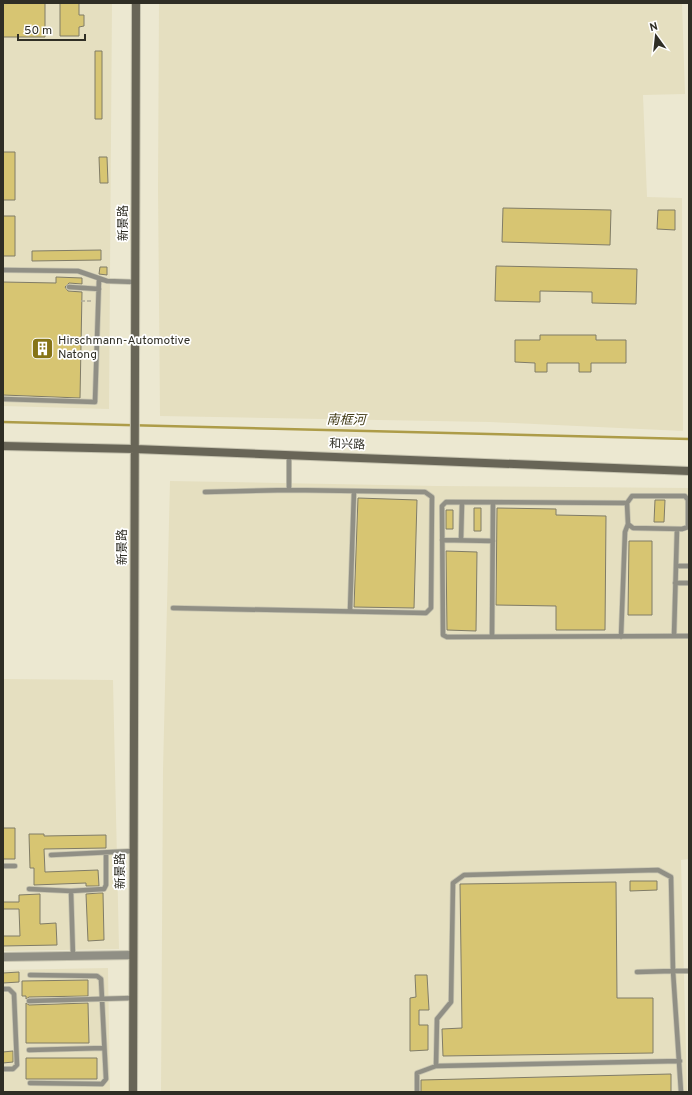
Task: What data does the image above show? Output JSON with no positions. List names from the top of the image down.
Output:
{
  "streets": {
    "street": ["新景路", "和兴路"]
  },
  "crossings": [
    ["新景路", "和兴路"]
  ],
  "water": ["南框河"],
  "places": {
    "building": ["Hirschmann-Automotive Natong"]
  },
  "scale_bar": "50 m",
  "north": "top"
}
